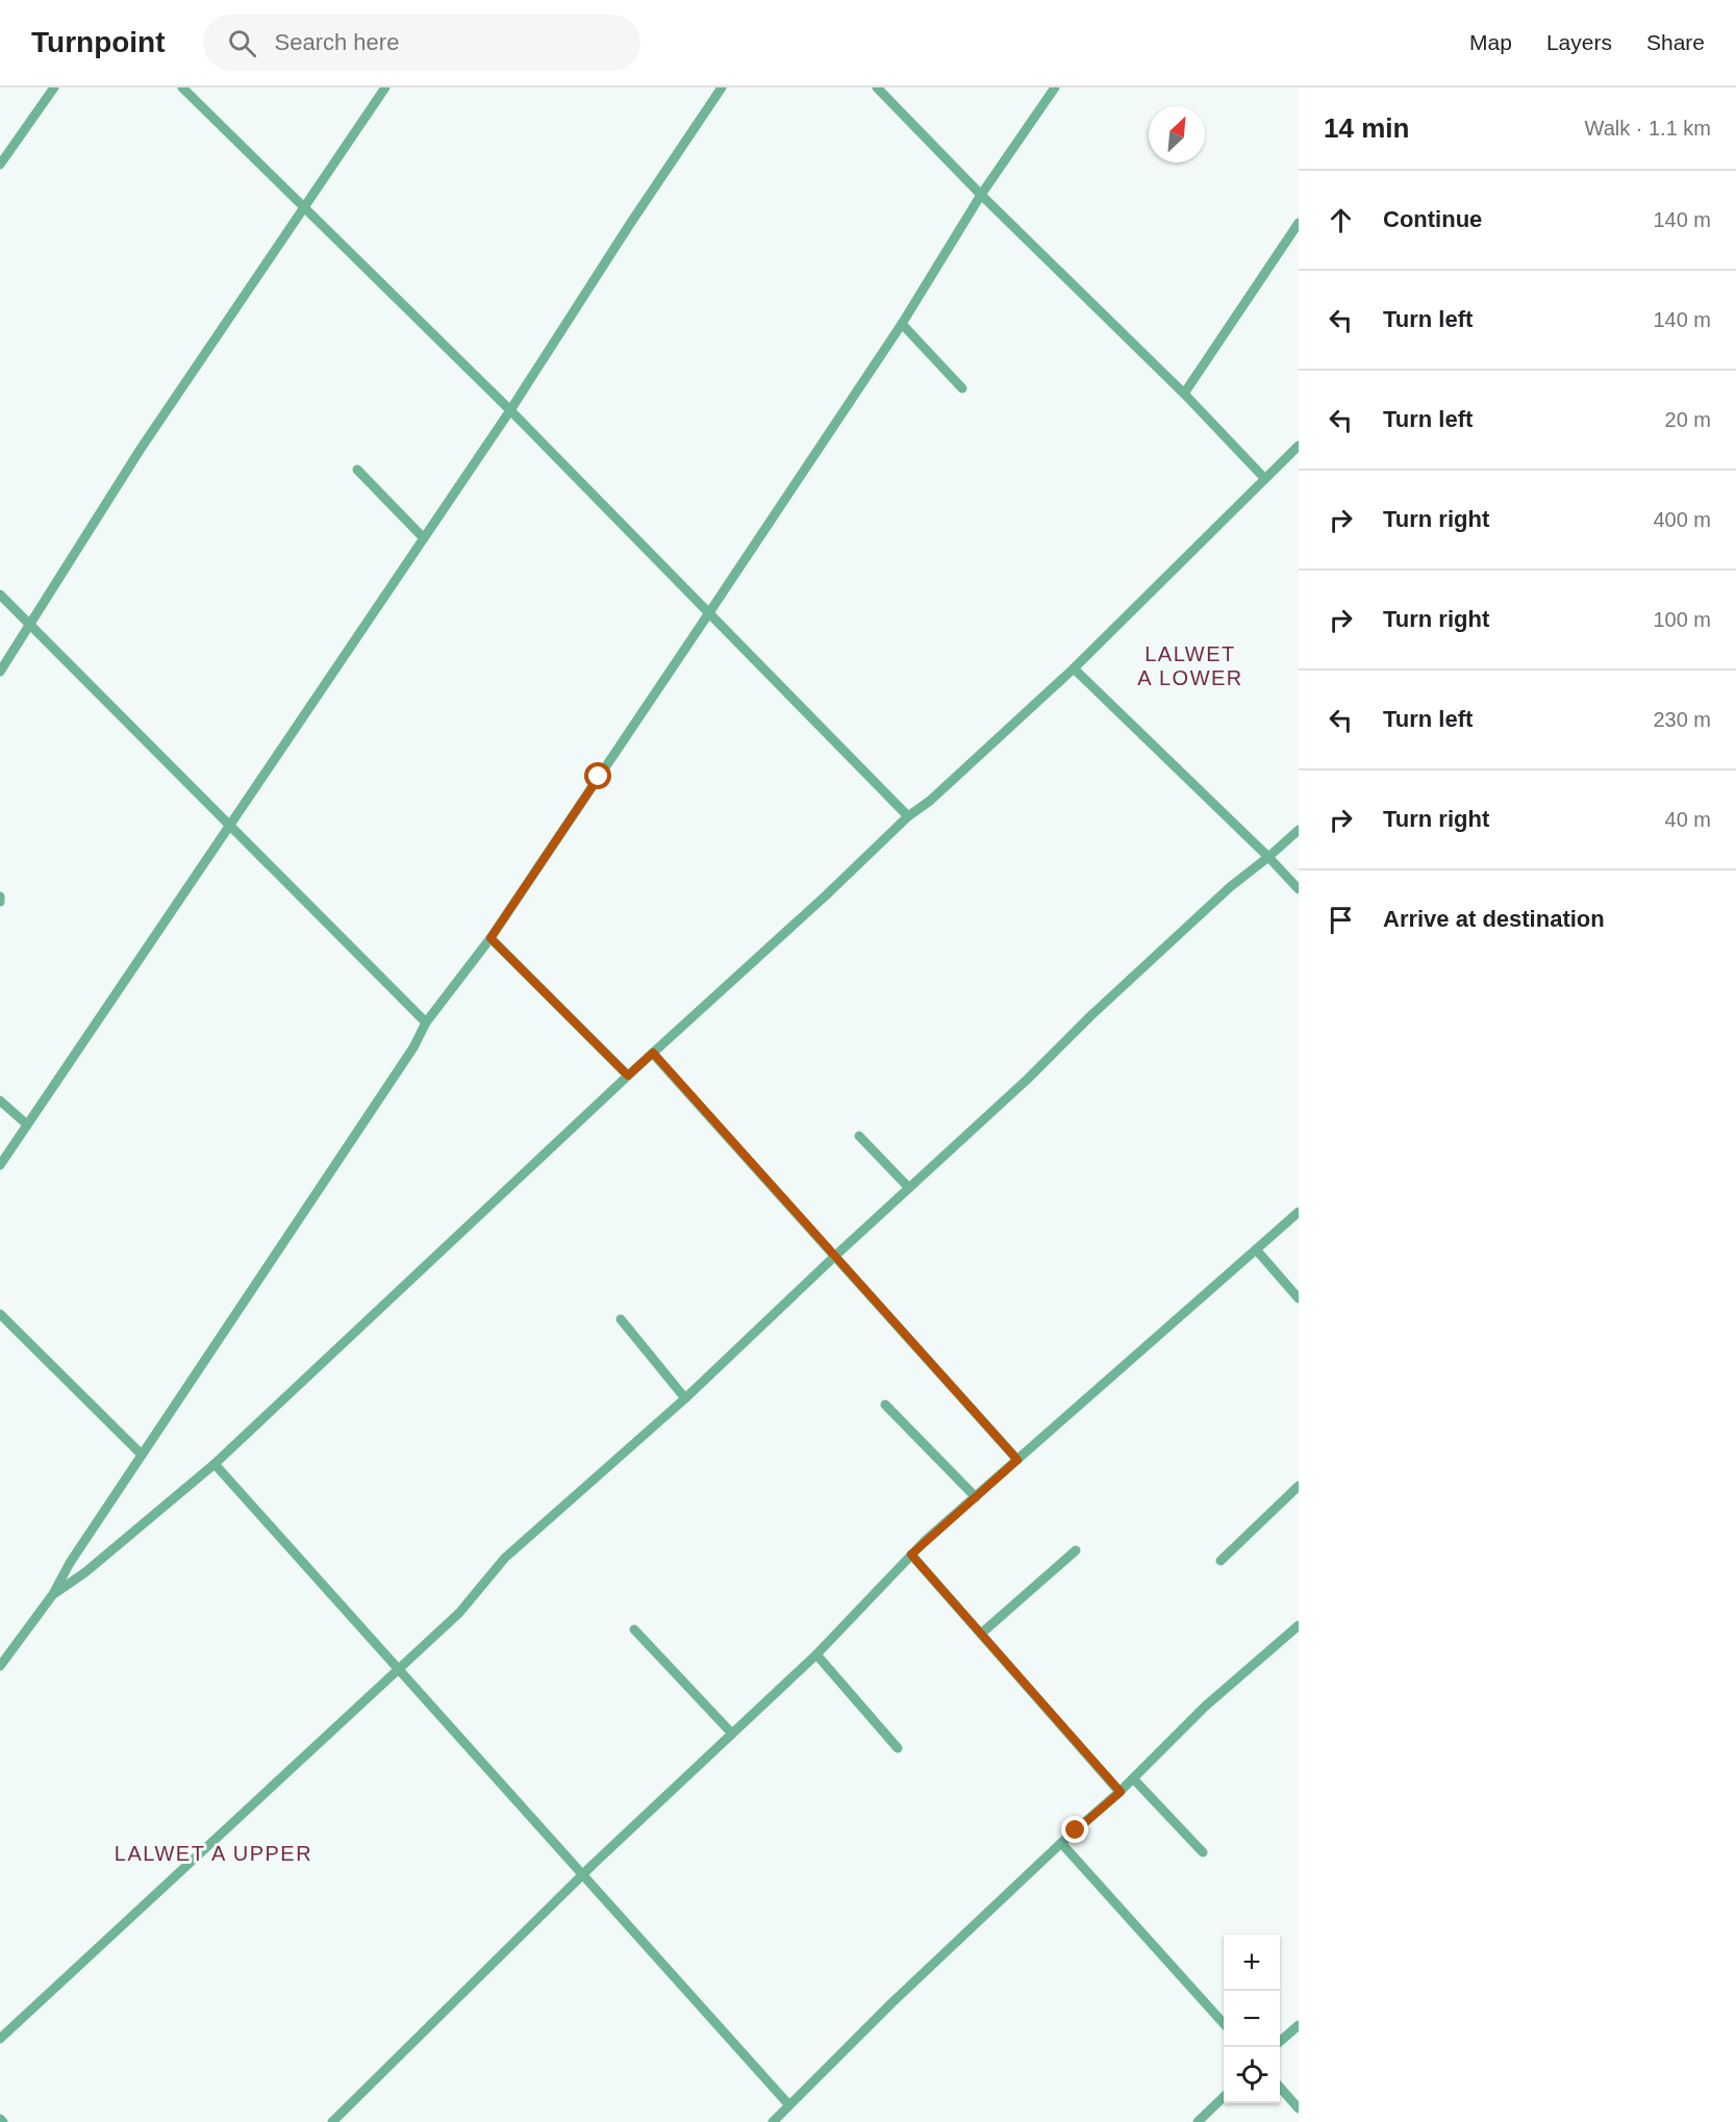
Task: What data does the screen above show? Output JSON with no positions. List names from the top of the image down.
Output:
{
  "districts": ["LALWET A LOWER", "LALWET A UPPER"],
  "north": "top right",
  "page": {
    "header": "Turnpoint",
    "search": "Search here",
    "nav": ["Map", "Layers", "Share"],
    "heading": ["14 min", "Walk · 1.1 km"],
    "list": [
      ["Continue", "140 m"],
      ["Turn left", "140 m"],
      ["Turn left", "20 m"],
      ["Turn right", "400 m"],
      ["Turn right", "100 m"],
      ["Turn left", "230 m"],
      ["Turn right", "40 m"],
      "Arrive at destination"
    ],
    "map_buttons": ["+", "−"]
  }
}
